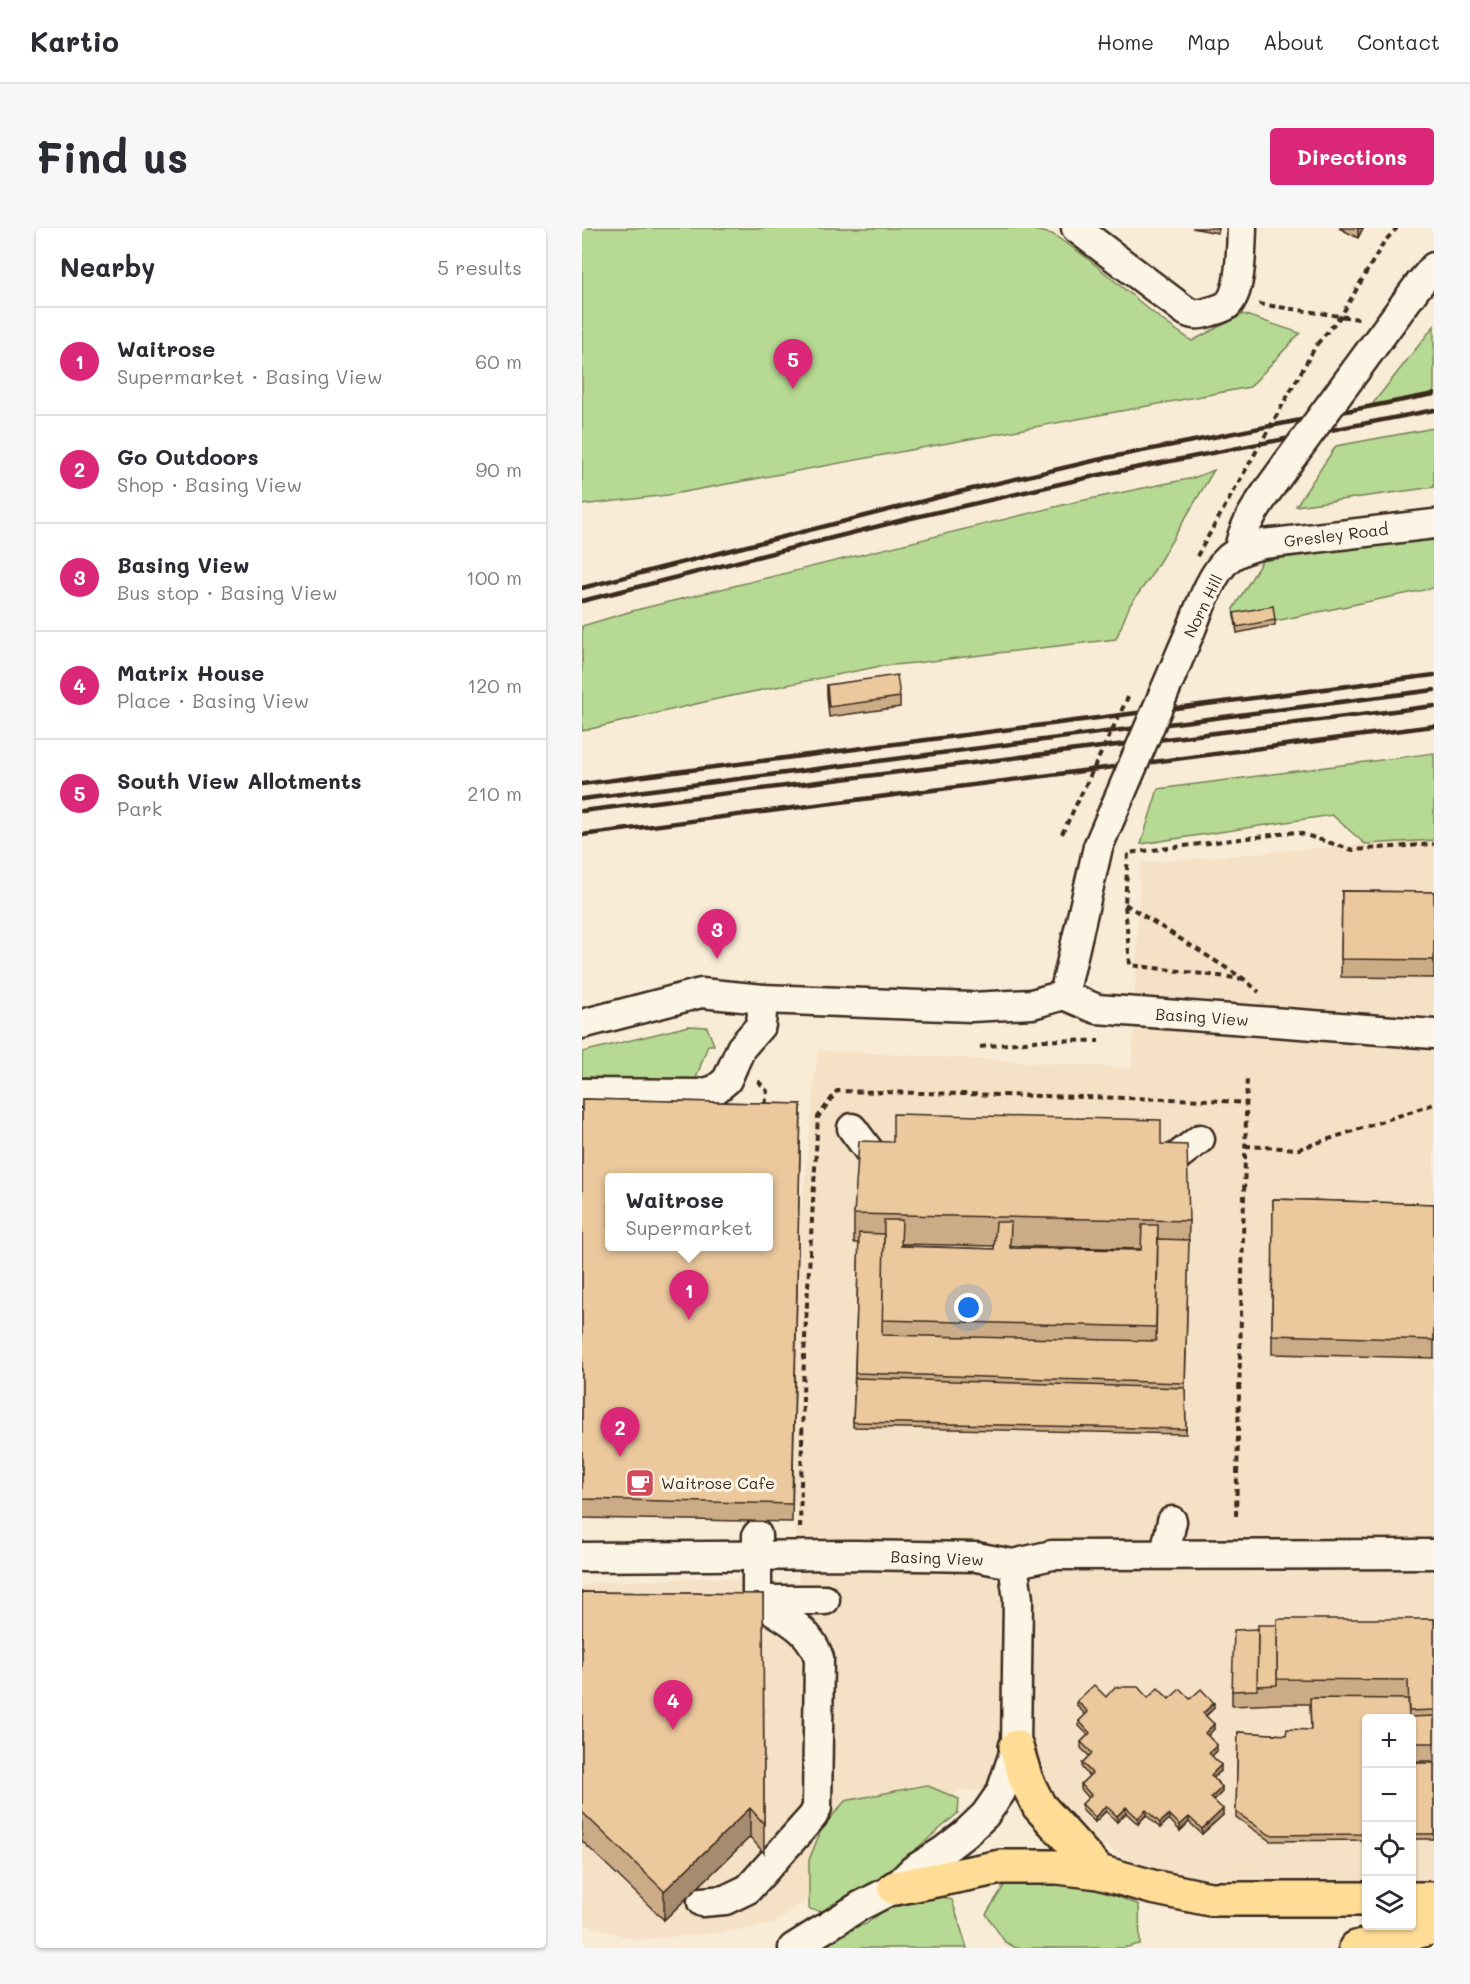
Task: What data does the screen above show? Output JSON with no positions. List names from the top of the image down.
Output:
{
  "streets": {
    "street": ["Gresley Road", "Norn Hill", "Basing View"]
  },
  "crossings": [
    ["Gresley Road", "Norn Hill"],
    ["Norn Hill", "Basing View"]
  ],
  "places": {
    "cafe": ["Waitrose Cafe"]
  },
  "page": {
    "header": "Kartio",
    "nav": [
      "Home",
      "Map",
      "About",
      "Contact"
    ],
    "buttons": "Directions",
    "title": "Find us",
    "heading": ["Nearby", "5 results"],
    "list": [
      {
        "mark": "1",
        "name": "Waitrose",
        "note": "Supermarket · Basing View",
        "value": "60 m"
      },
      {
        "mark": "2",
        "name": "Go Outdoors",
        "note": "Shop · Basing View",
        "value": "90 m"
      },
      {
        "mark": "3",
        "name": "Basing View",
        "note": "Bus stop · Basing View",
        "value": "100 m"
      },
      {
        "mark": "4",
        "name": "Matrix House",
        "note": "Place · Basing View",
        "value": "120 m"
      },
      {
        "mark": "5",
        "name": "South View Allotments",
        "note": "Park",
        "value": "210 m"
      }
    ],
    "pins": [
      "5",
      "3",
      "1",
      "2",
      "4"
    ],
    "popup": ["Waitrose", "Supermarket"],
    "map_buttons": ["+", "−"]
  }
}
